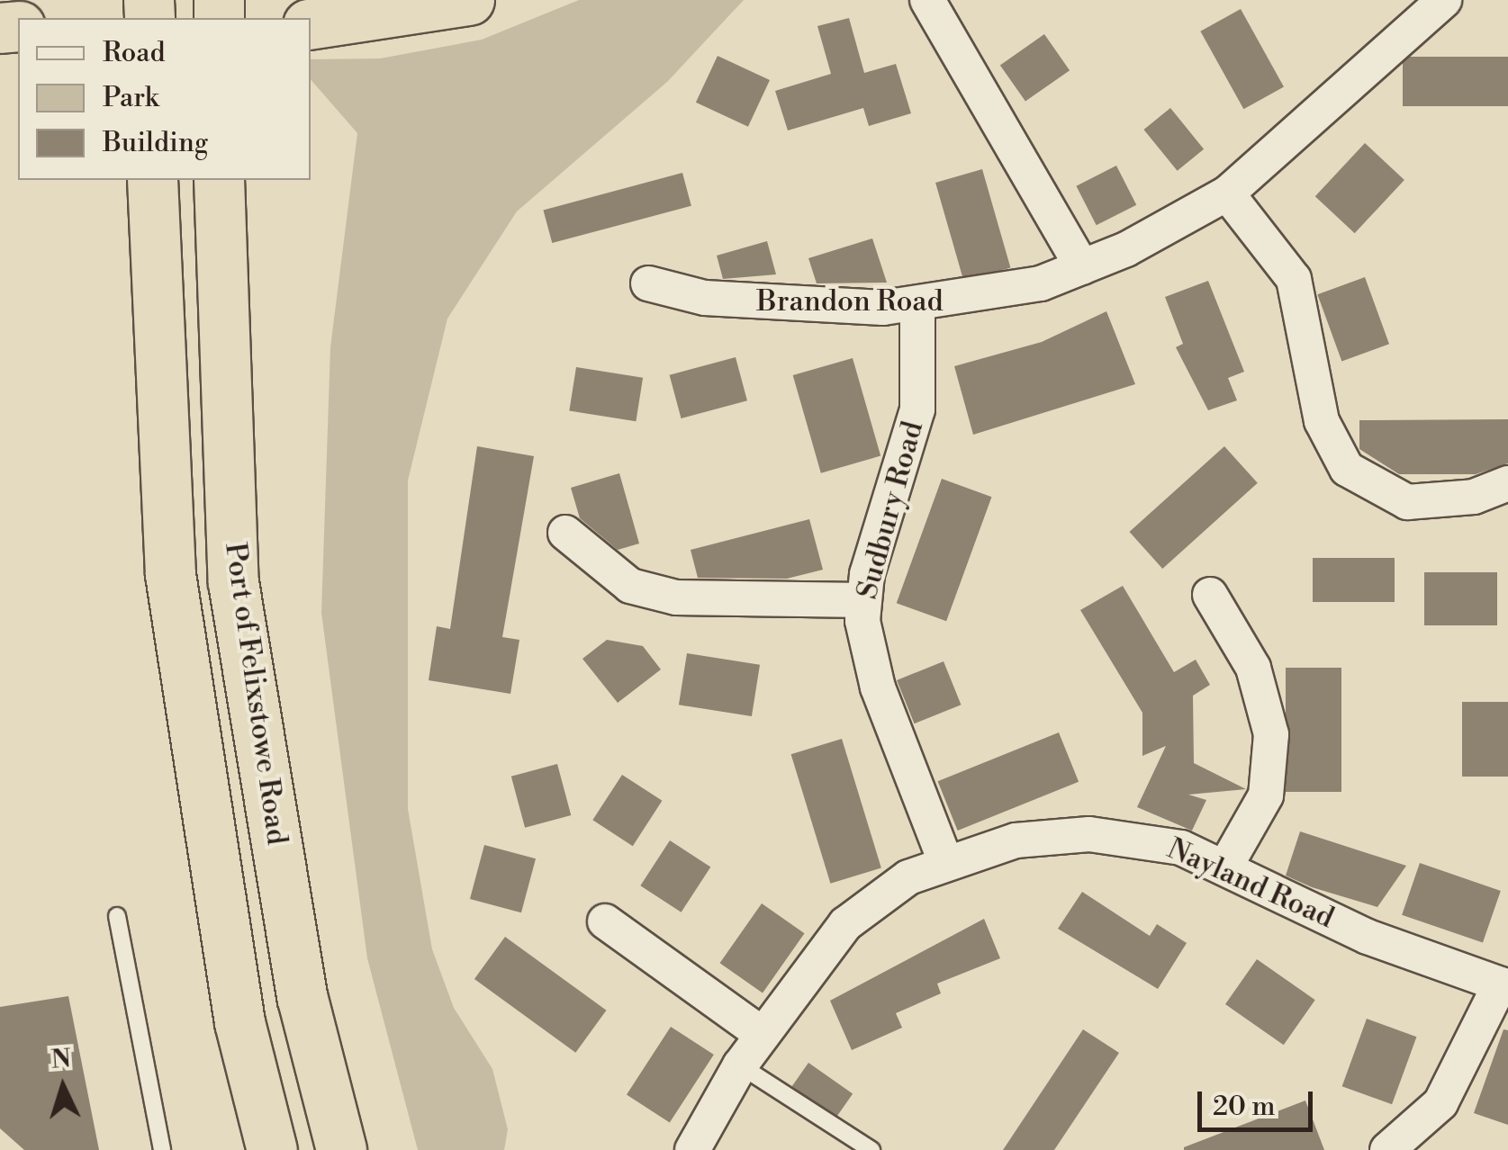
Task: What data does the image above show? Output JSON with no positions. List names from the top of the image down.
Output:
{
  "streets": {
    "highway": ["Port of Felixstowe Road"],
    "street": ["Brandon Road", "Sudbury Road", "Nayland Road"]
  },
  "crossings": [
    ["Brandon Road", "Sudbury Road"],
    ["Sudbury Road", "Nayland Road"]
  ],
  "legend": ["Road", "Park", "Building"],
  "scale_bar": "20 m",
  "north": "top"
}
